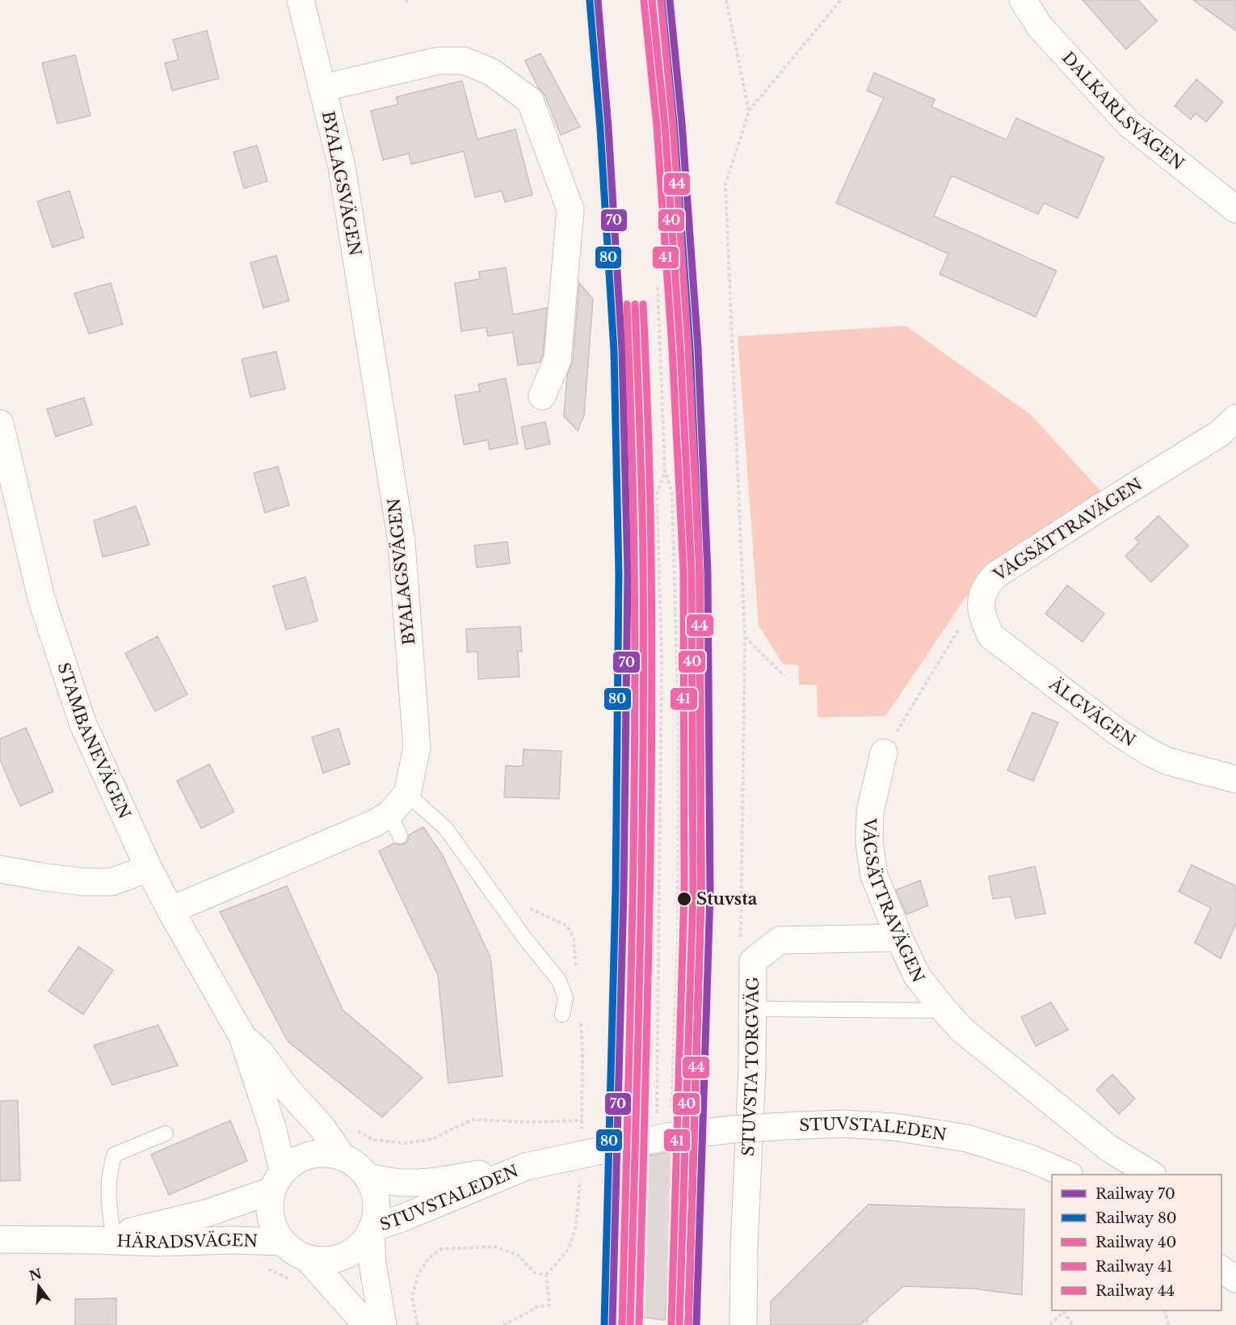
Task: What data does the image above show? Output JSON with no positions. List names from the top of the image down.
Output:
{
  "streets": {
    "street": [
      "DALKARLSVÄGEN",
      "BYALAGSVÄGEN",
      "VÅGSÄTTRAVÄGEN",
      "ÄLGVÄGEN",
      "STAMBANEVÄGEN",
      "STUVSTA TORGVÄG",
      "STUVSTALEDEN",
      "HÄRADSVÄGEN"
    ]
  },
  "crossings": [
    ["BYALAGSVÄGEN", "STAMBANEVÄGEN"],
    ["VÅGSÄTTRAVÄGEN", "ÄLGVÄGEN"],
    ["VÅGSÄTTRAVÄGEN", "STUVSTA TORGVÄG"],
    ["STAMBANEVÄGEN", "STUVSTALEDEN"],
    ["STAMBANEVÄGEN", "HÄRADSVÄGEN"],
    ["STUVSTALEDEN", "HÄRADSVÄGEN"]
  ],
  "places": ["Stuvsta"],
  "lines": [
    "rail line 70",
    "rail line 40",
    "rail line 44",
    "rail line 80",
    "rail line 41"
  ],
  "legend": [
    "Railway 70",
    "Railway 80",
    "Railway 40",
    "Railway 41",
    "Railway 44"
  ],
  "north": "top"
}
